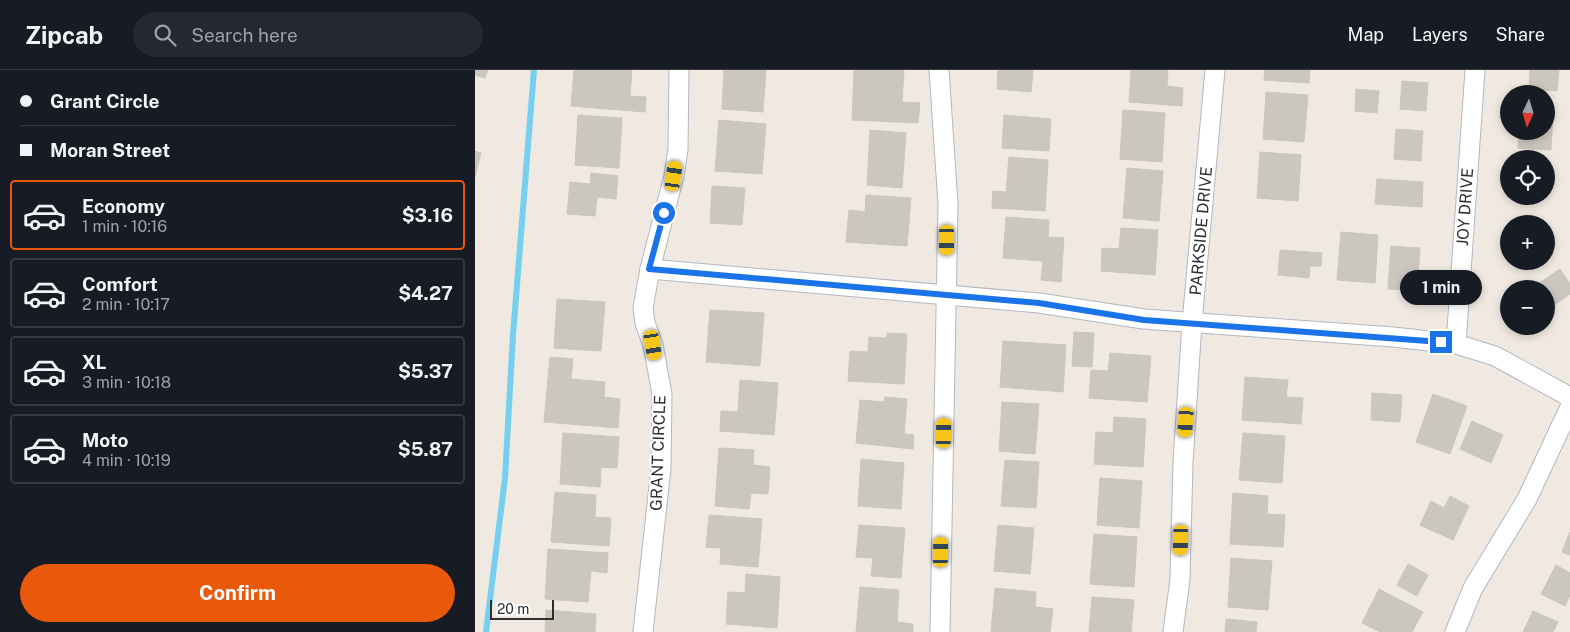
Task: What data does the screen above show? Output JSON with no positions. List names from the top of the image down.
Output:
{
  "streets": {
    "street": ["JOY DRIVE", "PARKSIDE DRIVE", "GRANT CIRCLE"]
  },
  "scale_bar": "20 m",
  "north": "bottom",
  "page": {
    "header": "Zipcab",
    "search": "Search here",
    "nav": ["Map", "Layers", "Share"],
    "banner": ["Grant Circle", "Moran Street"],
    "map_buttons": ["+", "−"],
    "list": [
      {
        "name": "Economy",
        "note": "1 min · 10:16",
        "value": "$3.16"
      },
      {
        "name": "Comfort",
        "note": "2 min · 10:17",
        "value": "$4.27"
      },
      {
        "name": "XL",
        "note": "3 min · 10:18",
        "value": "$5.37"
      },
      {
        "name": "Moto",
        "note": "4 min · 10:19",
        "value": "$5.87"
      }
    ],
    "bubble": "1 min",
    "buttons": "Confirm",
    "scale": "20 m"
  }
}
